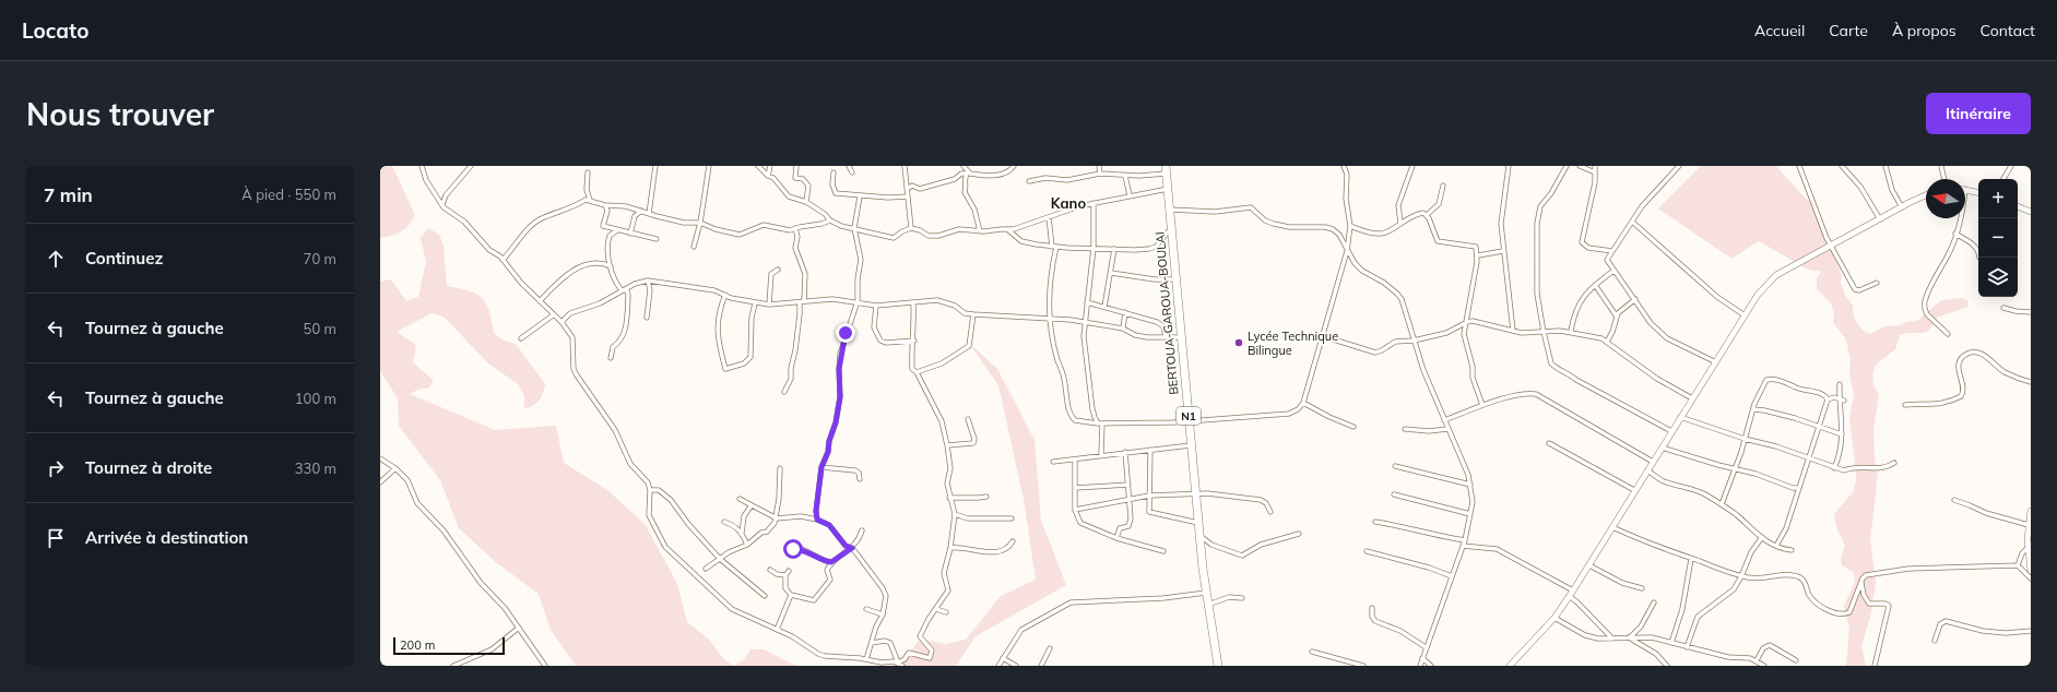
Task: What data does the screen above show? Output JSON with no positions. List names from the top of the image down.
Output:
{
  "streets": {
    "highway": ["BERTOUA-GAROUA-BOULAI", "N1"]
  },
  "districts": ["Kano"],
  "places": ["Lycée Technique Bilingue"],
  "scale_bar": "200 m",
  "north": "left",
  "page": {
    "header": "Locato",
    "nav": [
      "Accueil",
      "Carte",
      "À propos",
      "Contact"
    ],
    "buttons": "Itinéraire",
    "title": "Nous trouver",
    "heading": ["7 min", "À pied · 550 m"],
    "map_buttons": ["+", "−"],
    "list": [
      ["Continuez", "70 m"],
      ["Tournez à gauche", "50 m"],
      ["Tournez à gauche", "100 m"],
      ["Tournez à droite", "330 m"],
      "Arrivée à destination"
    ],
    "scale": "200 m"
  }
}
